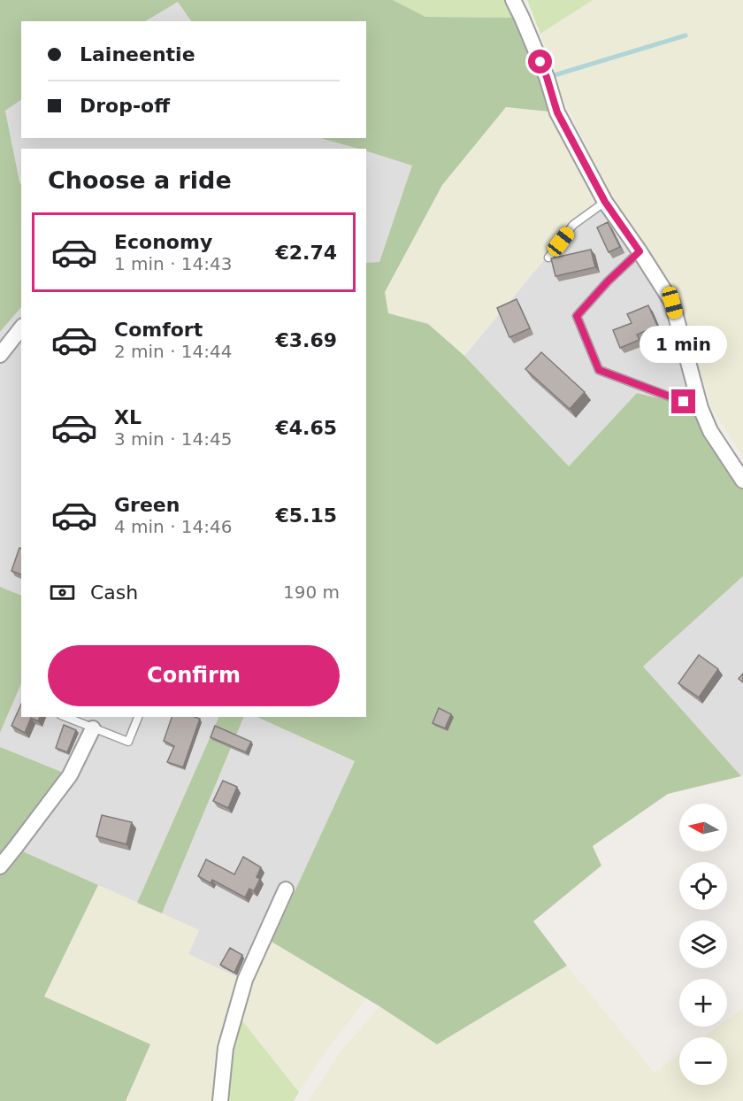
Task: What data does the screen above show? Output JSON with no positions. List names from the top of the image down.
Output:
{
  "north": "left",
  "page": {
    "banner": ["Laineentie", "Drop-off"],
    "heading": "Choose a ride",
    "list": [
      {
        "name": "Economy",
        "note": "1 min · 14:43",
        "value": "€2.74"
      },
      {
        "name": "Comfort",
        "note": "2 min · 14:44",
        "value": "€3.69"
      },
      {
        "name": "XL",
        "note": "3 min · 14:45",
        "value": "€4.65"
      },
      {
        "name": "Green",
        "note": "4 min · 14:46",
        "value": "€5.15"
      }
    ],
    "bubble": "1 min",
    "pay": ["Cash", "190 m"],
    "buttons": "Confirm",
    "map_buttons": ["+", "−"]
  }
}
